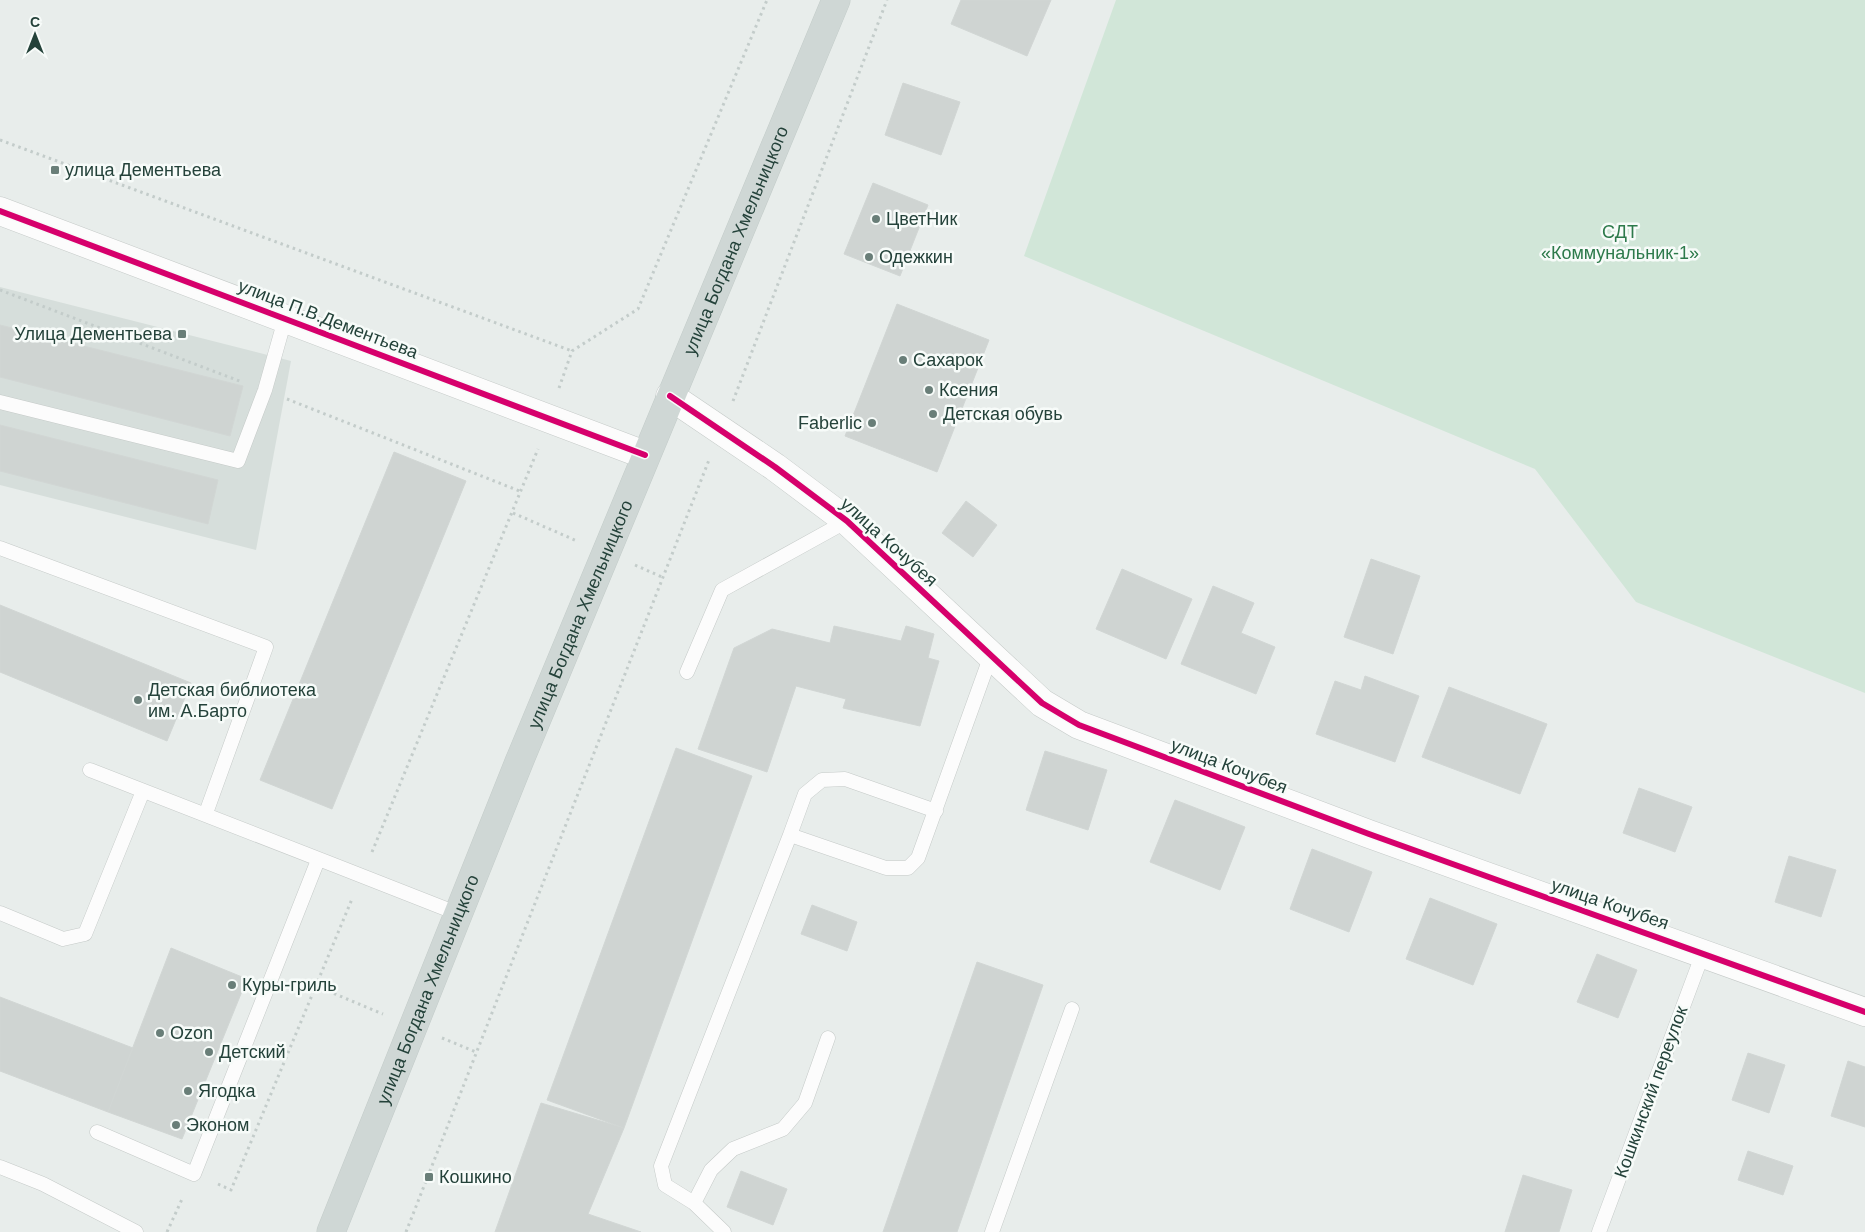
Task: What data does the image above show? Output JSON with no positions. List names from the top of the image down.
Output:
{
  "streets": {
    "main road": ["улица Богдана Хмельницкого"],
    "street": ["улица П.В.Дементьева", "улица Кочубея"],
    "lane": ["Кошкинский переулок"]
  },
  "crossings": [
    ["улица Богдана Хмельницкого", "улица П.В.Дементьева"],
    ["улица Богдана Хмельницкого", "улица Кочубея"],
    ["улица Кочубея", "Кошкинский переулок"]
  ],
  "parks": ["СДТ «Коммунальник-1»"],
  "places": {
    "transit": ["улица Дементьева", "Улица Дементьева", "Кошкино"],
    "other": [
      "ЦветНик",
      "Одежкин",
      "Сахарок",
      "Ксения",
      "Детская обувь",
      "Faberlic",
      "Детская библиотека им. А.Барто",
      "Куры-гриль",
      "Ozon",
      "Детский",
      "Ягодка",
      "Эконом"
    ]
  },
  "north": "top"
}
